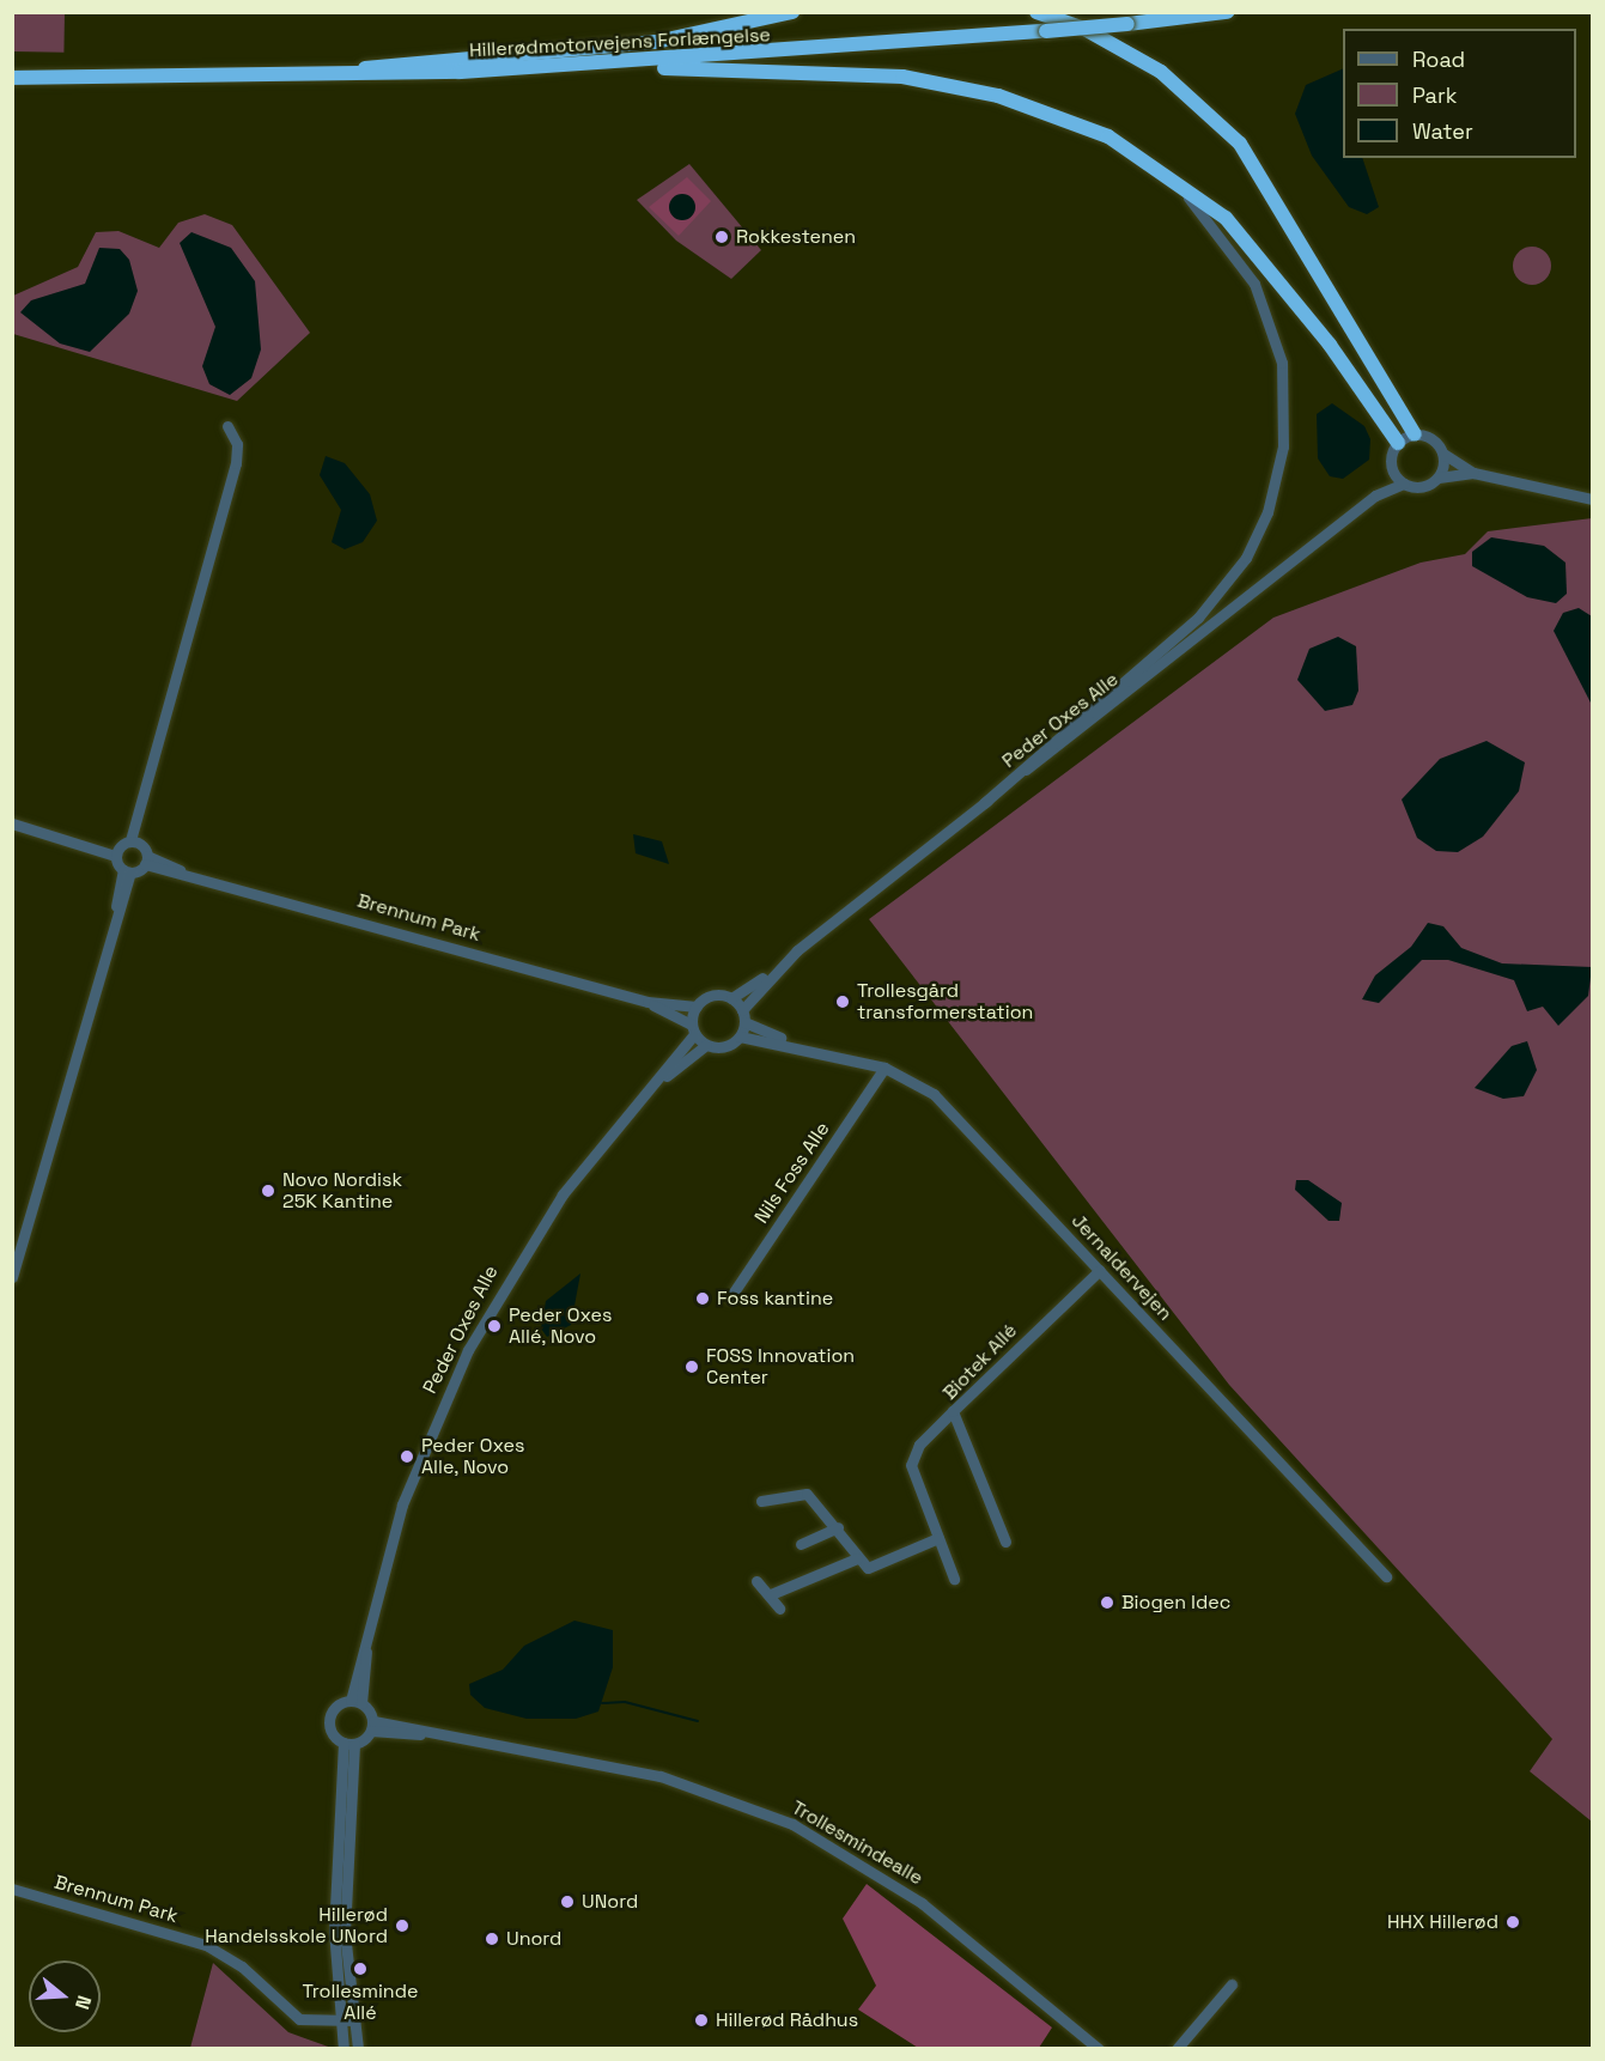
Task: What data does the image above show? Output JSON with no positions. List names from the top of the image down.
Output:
{
  "streets": {
    "highway": ["Hillerødmotorvejens Forlængelse"],
    "street": [
      "Peder Oxes Alle",
      "Brennum Park",
      "Nils Foss Alle",
      "Jernaldervejen",
      "Biotek Allé",
      "Trollesmindealle"
    ]
  },
  "crossings": [
    ["Peder Oxes Alle", "Brennum Park"],
    ["Peder Oxes Alle", "Jernaldervejen"],
    ["Brennum Park", "Jernaldervejen"],
    ["Nils Foss Alle", "Jernaldervejen"],
    ["Jernaldervejen", "Biotek Allé"]
  ],
  "places": [
    "Rokkestenen",
    "Trollesgård transformerstation",
    "Novo Nordisk 25K Kantine",
    "Foss kantine",
    "Peder Oxes Allé, Novo",
    "FOSS Innovation Center",
    "Peder Oxes Alle, Novo",
    "Biogen Idec",
    "UNord",
    "HHX Hillerød",
    "Hillerød Handelsskole UNord",
    "Unord",
    "Trollesminde Allé",
    "Hillerød Rådhus"
  ],
  "legend": ["Road", "Park", "Water"],
  "north": "right"
}
